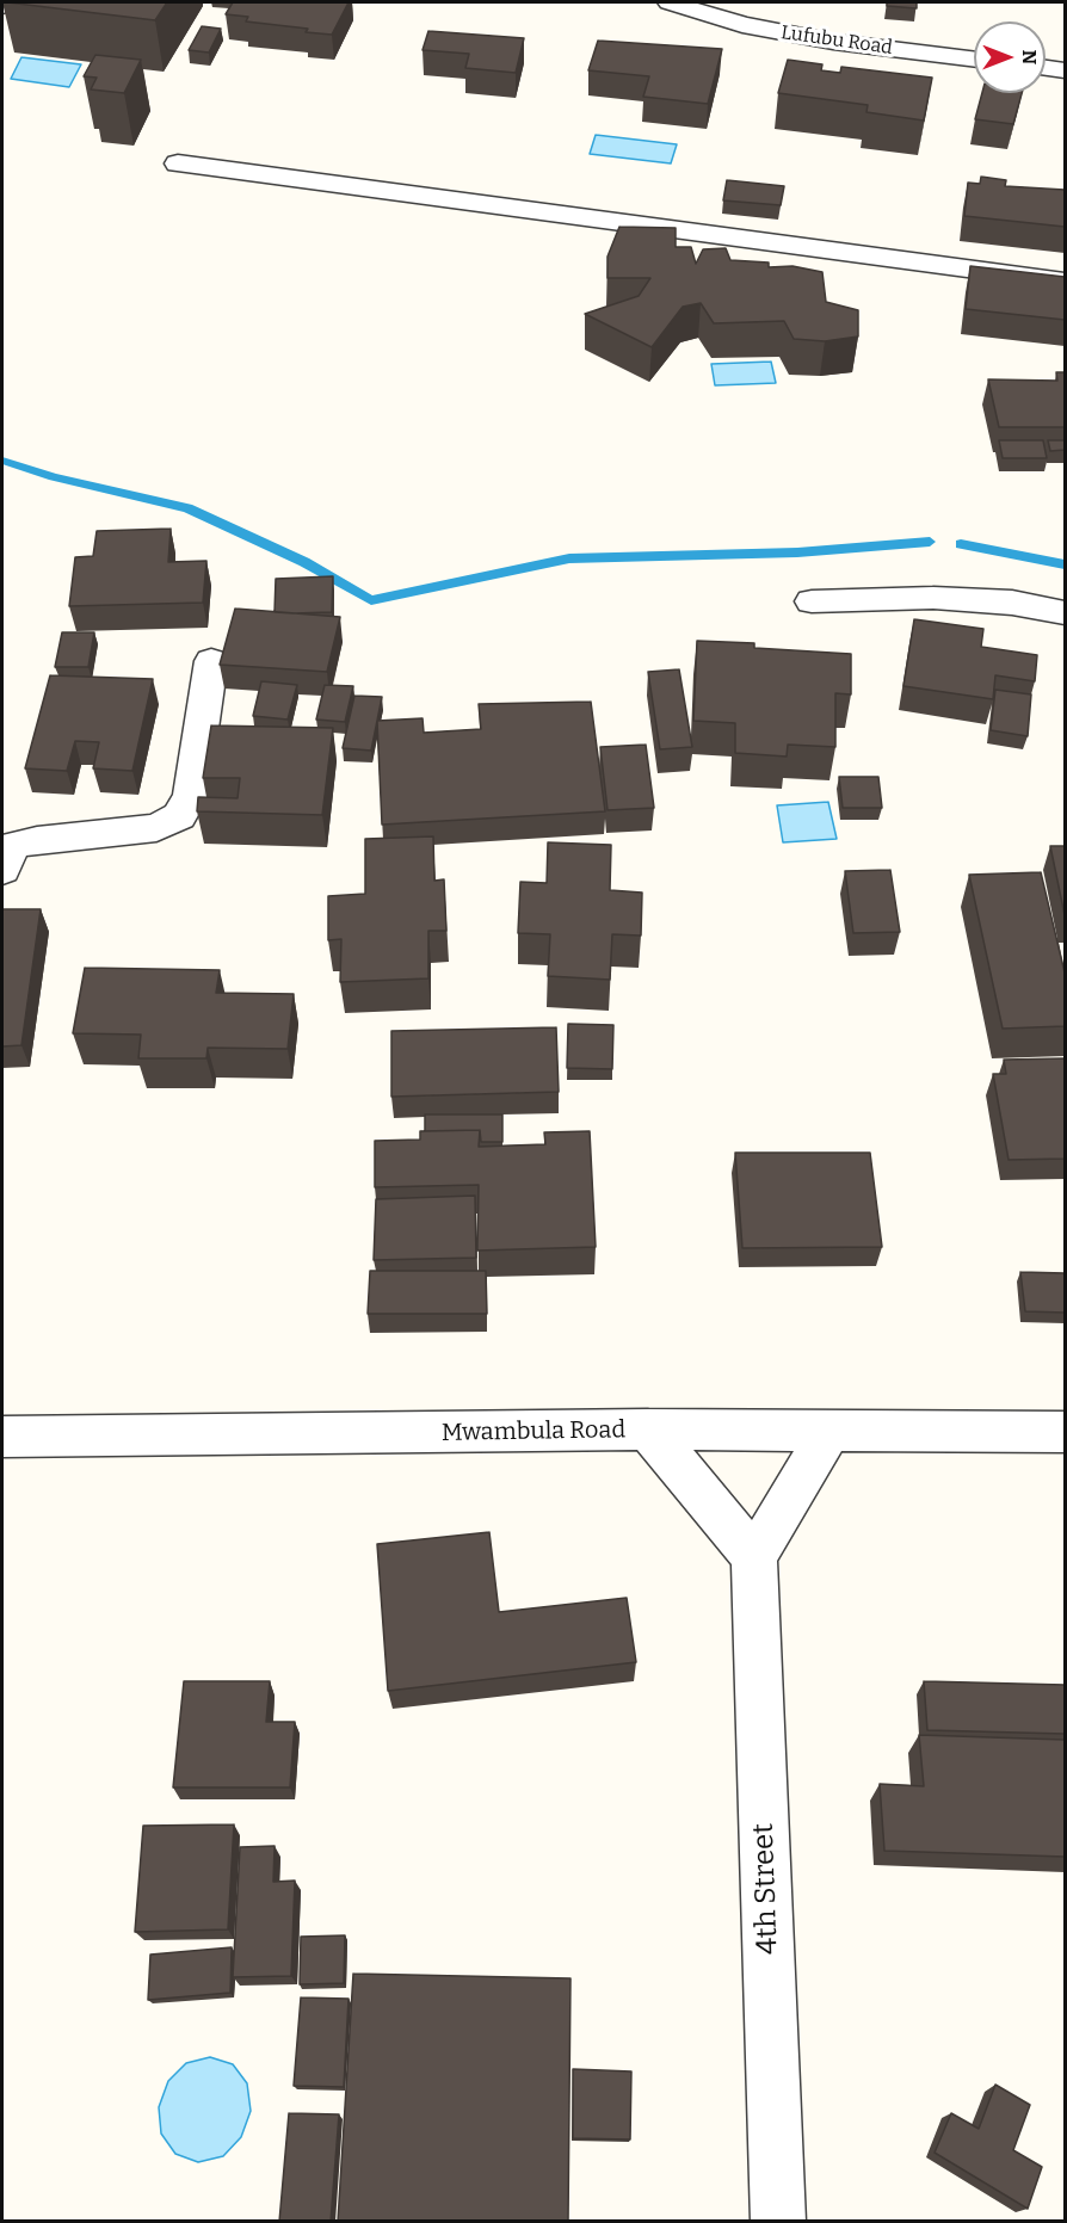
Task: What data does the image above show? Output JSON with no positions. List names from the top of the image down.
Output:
{
  "streets": {
    "street": ["Lufubu Road", "Mwambula Road", "4th Street"]
  },
  "north": "right"
}
